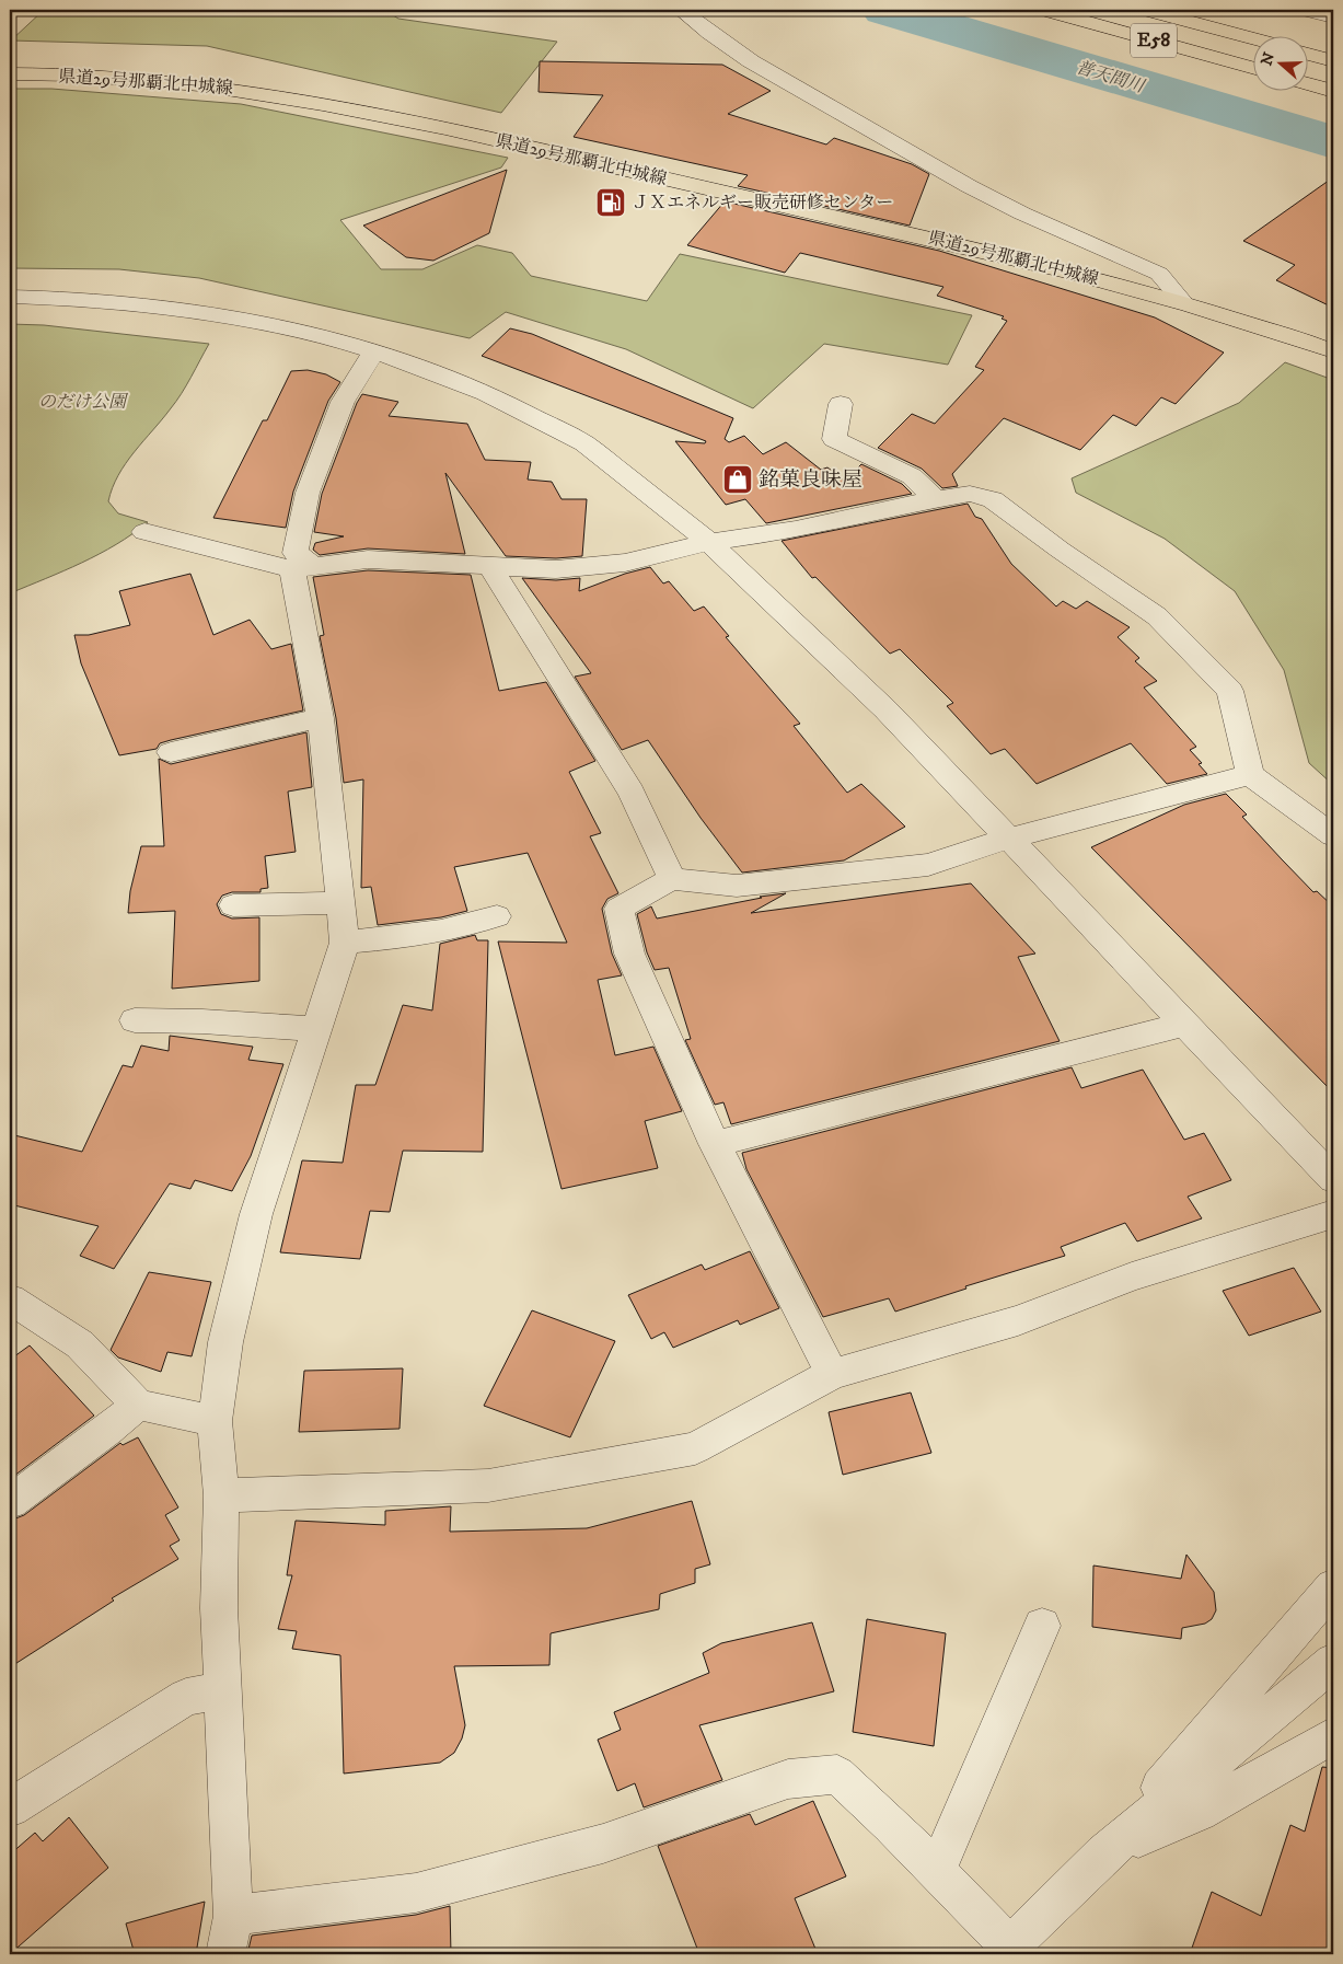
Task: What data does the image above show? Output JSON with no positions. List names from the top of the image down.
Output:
{
  "streets": {
    "main road": ["E58", "県道29号那覇北中城線"]
  },
  "water": ["普天間川"],
  "parks": ["のだけ公園"],
  "places": {
    "fuel station": ["ＪＸエネルギー販売研修センター"],
    "shop": ["銘菓良味屋"]
  },
  "north": "left"
}
